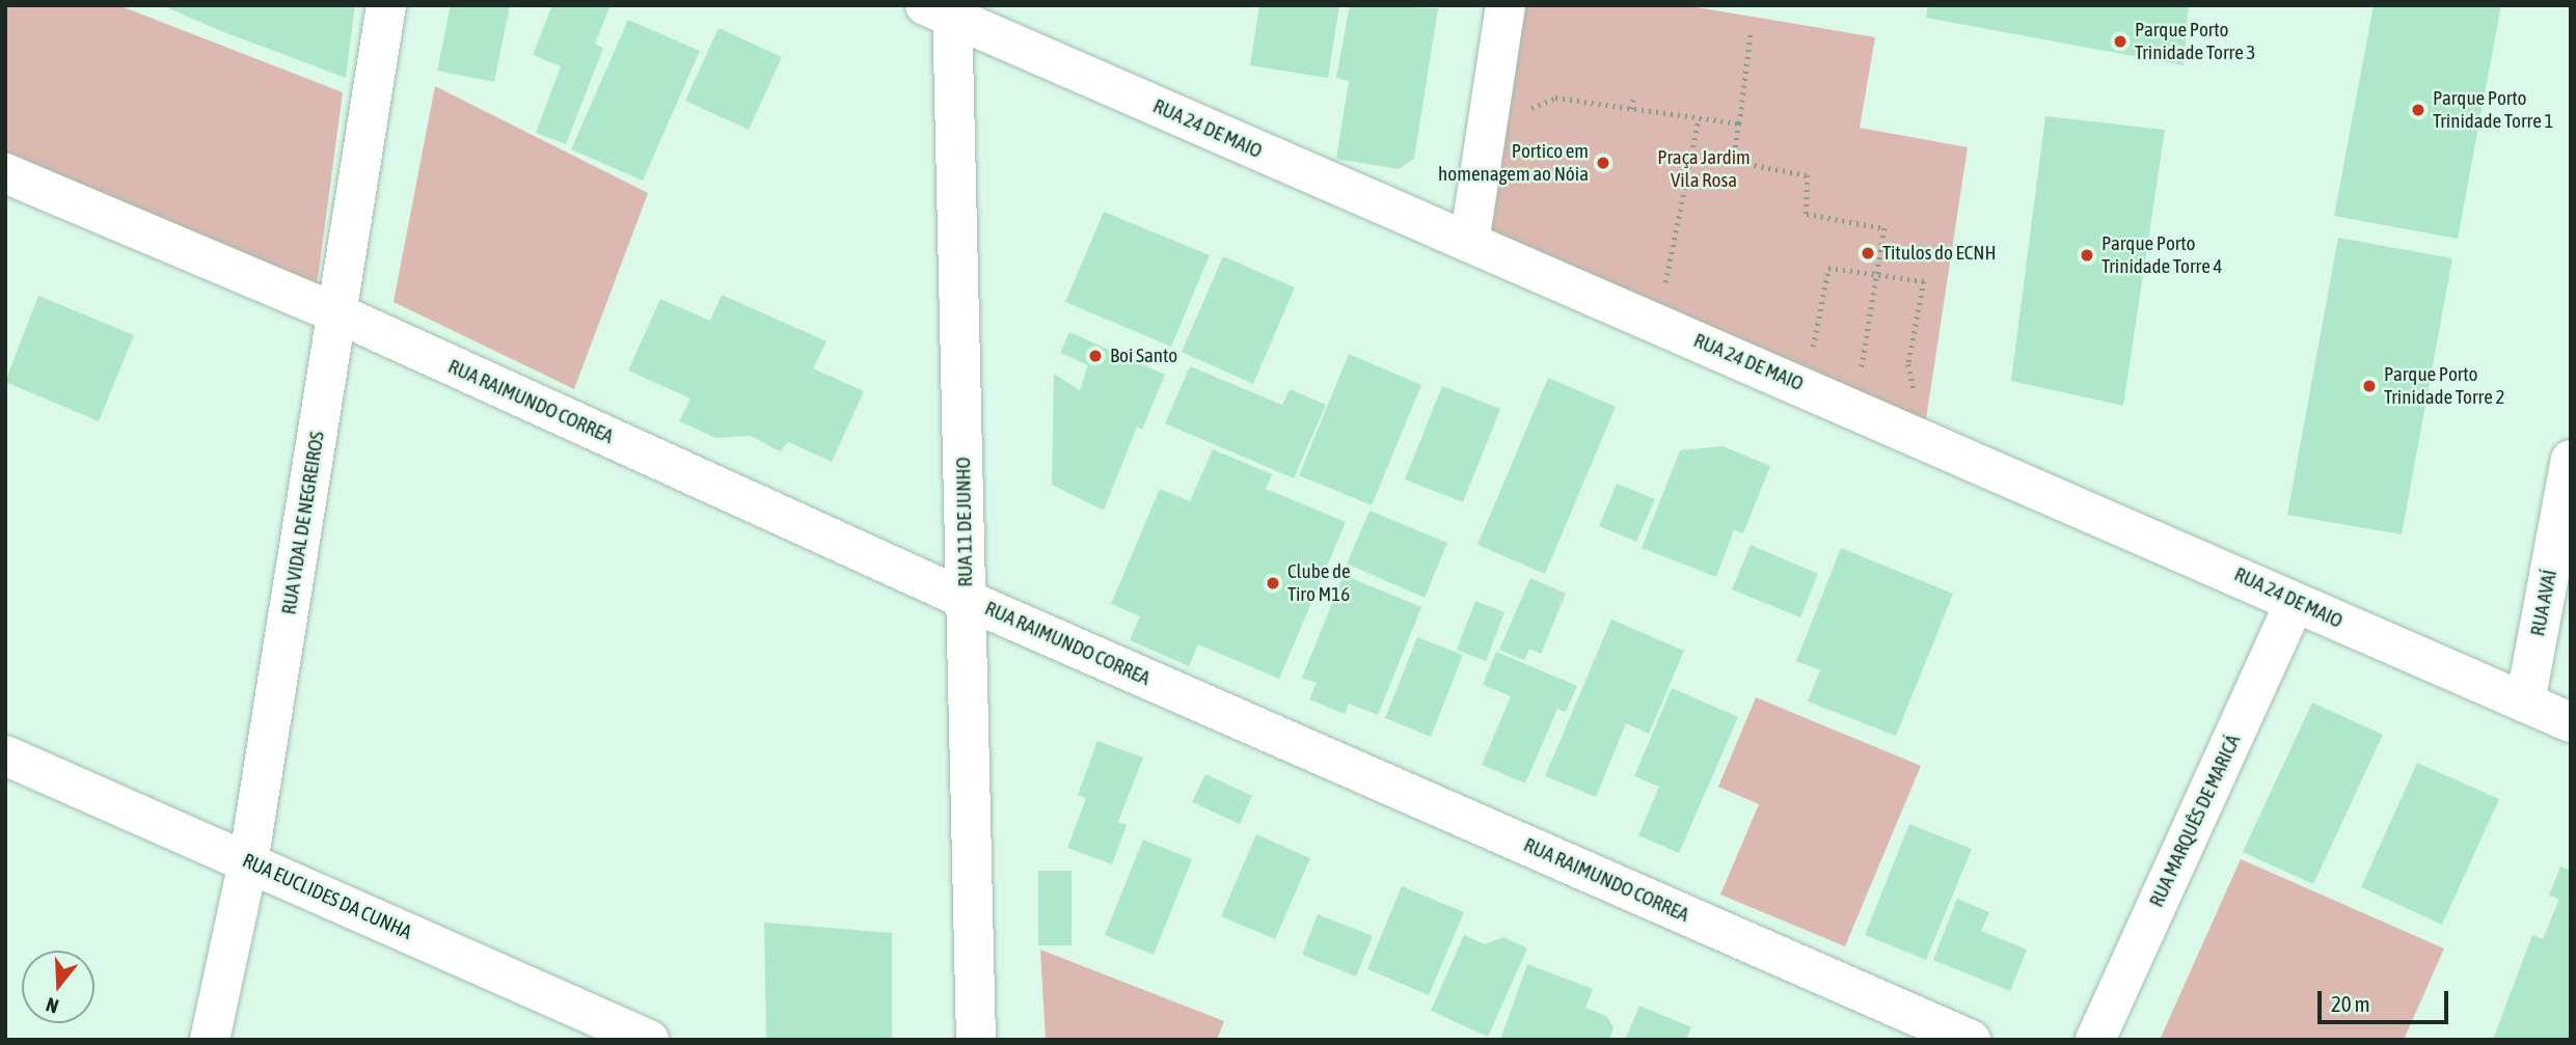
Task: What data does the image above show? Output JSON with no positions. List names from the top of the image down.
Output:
{
  "streets": {
    "street": [
      "RUA 24 DE MAIO",
      "RUA RAIMUNDO CORREA",
      "RUA 11 DE JUNHO",
      "RUA VIDAL DE NEGREIROS",
      "RUA AVAÍ",
      "RUA MARQUÊS DE MARICÁ",
      "RUA EUCLIDES DA CUNHA"
    ]
  },
  "crossings": [
    ["RUA 24 DE MAIO", "RUA 11 DE JUNHO"],
    ["RUA 24 DE MAIO", "RUA AVAÍ"],
    ["RUA 24 DE MAIO", "RUA MARQUÊS DE MARICÁ"],
    ["RUA RAIMUNDO CORREA", "RUA 11 DE JUNHO"],
    ["RUA RAIMUNDO CORREA", "RUA VIDAL DE NEGREIROS"],
    ["RUA VIDAL DE NEGREIROS", "RUA EUCLIDES DA CUNHA"]
  ],
  "parks": ["Praça Jardim Vila Rosa"],
  "places": [
    "Parque Porto Trinidade Torre 3",
    "Parque Porto Trinidade Torre 1",
    "Portico em homenagem ao Nóia",
    "Titulos do ECNH",
    "Parque Porto Trinidade Torre 4",
    "Boi Santo",
    "Parque Porto Trinidade Torre 2",
    "Clube de Tiro M16"
  ],
  "scale_bar": "20 m",
  "north": "bottom"
}
